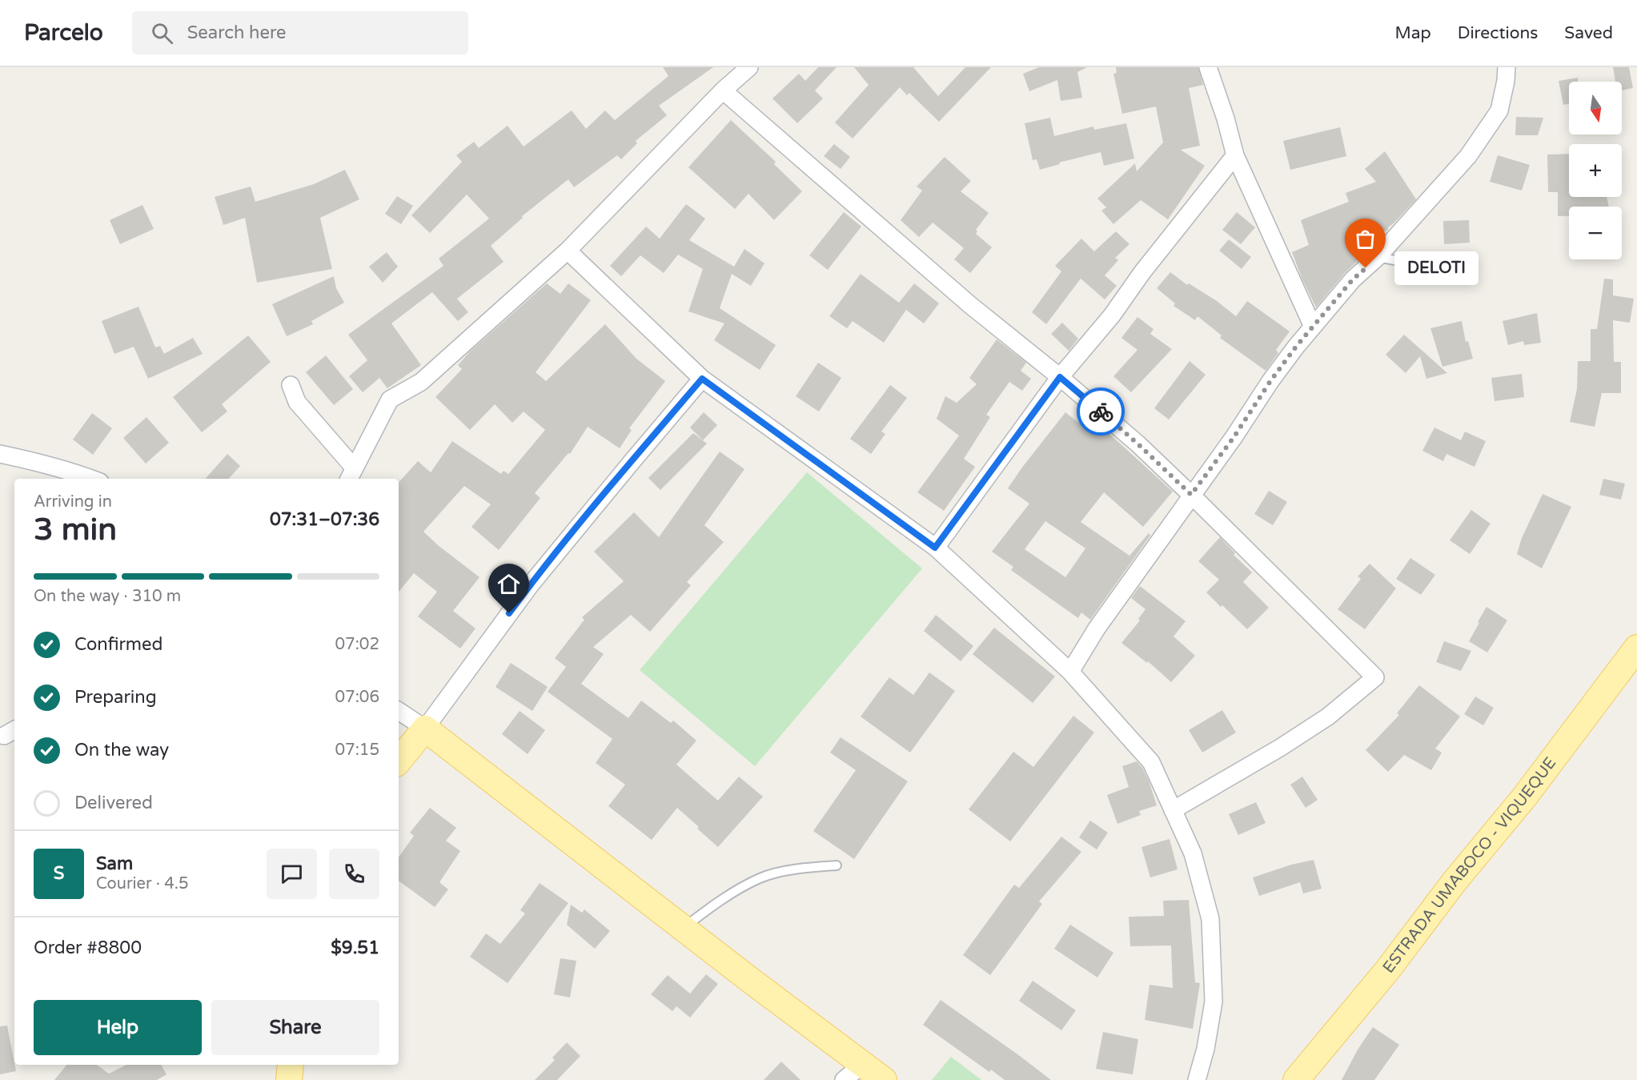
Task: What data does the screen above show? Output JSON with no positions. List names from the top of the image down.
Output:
{
  "streets": {
    "main road": ["ESTRADA UMABOCO - VIQUEQUE"]
  },
  "places": ["DELOTI"],
  "north": "bottom",
  "page": {
    "header": "Parcelo",
    "search": "Search here",
    "nav": ["Map", "Directions", "Saved"],
    "map_buttons": ["+", "−"],
    "bubble": "DELOTI",
    "heading": ["3 min", "Arriving in", "07:31–07:36"],
    "panel": [
      "Sam",
      "Courier · 4.5",
      "Order #8800",
      "$9.51"
    ],
    "bar": "On the way · 310 m",
    "list": [
      ["Confirmed", "07:02"],
      ["Preparing", "07:06"],
      ["On the way", "07:15"],
      "Delivered"
    ],
    "round": "S",
    "buttons": ["Help", "Share"]
  }
}
